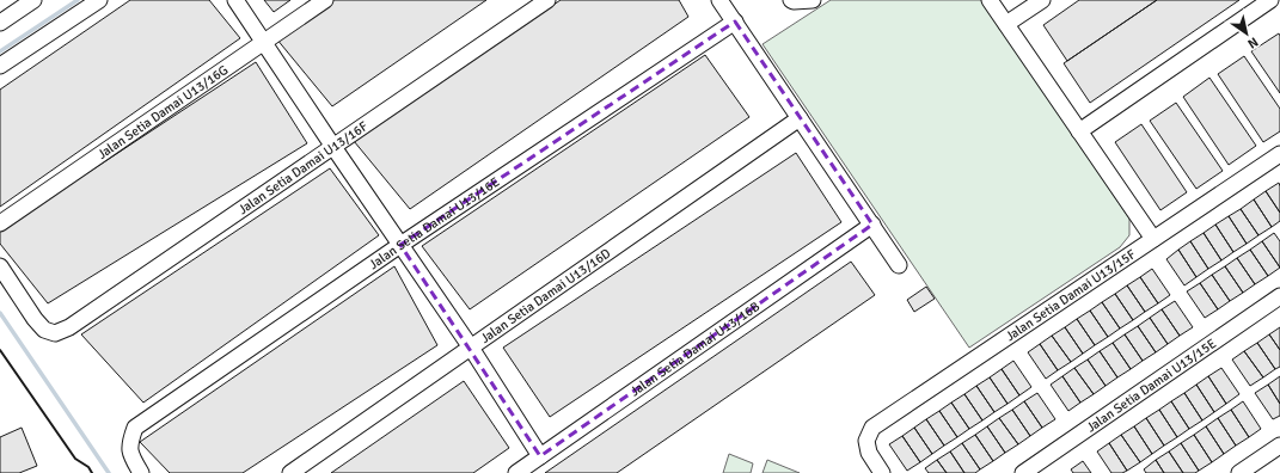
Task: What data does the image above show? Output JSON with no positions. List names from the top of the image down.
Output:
{
  "streets": {
    "street": [
      "Jalan Setia Damai U13/16G",
      "Jalan Setia Damai U13/16F",
      "Jalan Setia Damai U13/16E",
      "Jalan Setia Damai U13/15F",
      "Jalan Setia Damai U13/16D",
      "Jalan Setia Damai U13/16B",
      "Jalan Setia Damai U13/15E"
    ]
  },
  "north": "bottom right"
}
